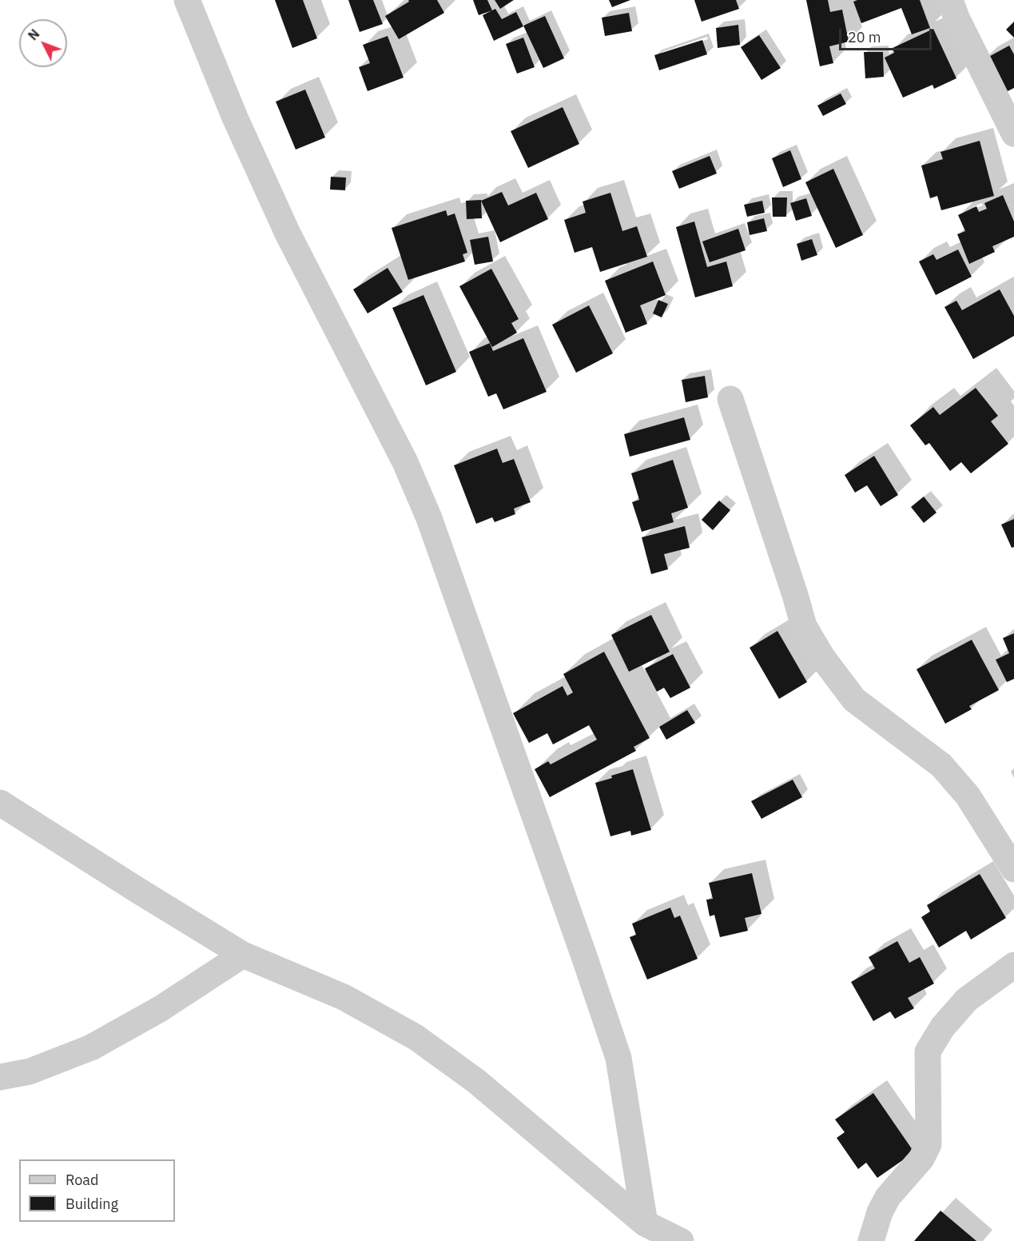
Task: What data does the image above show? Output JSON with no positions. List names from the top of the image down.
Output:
{
  "legend": ["Road", "Building"],
  "scale_bar": "20 m",
  "north": "top left"
}
